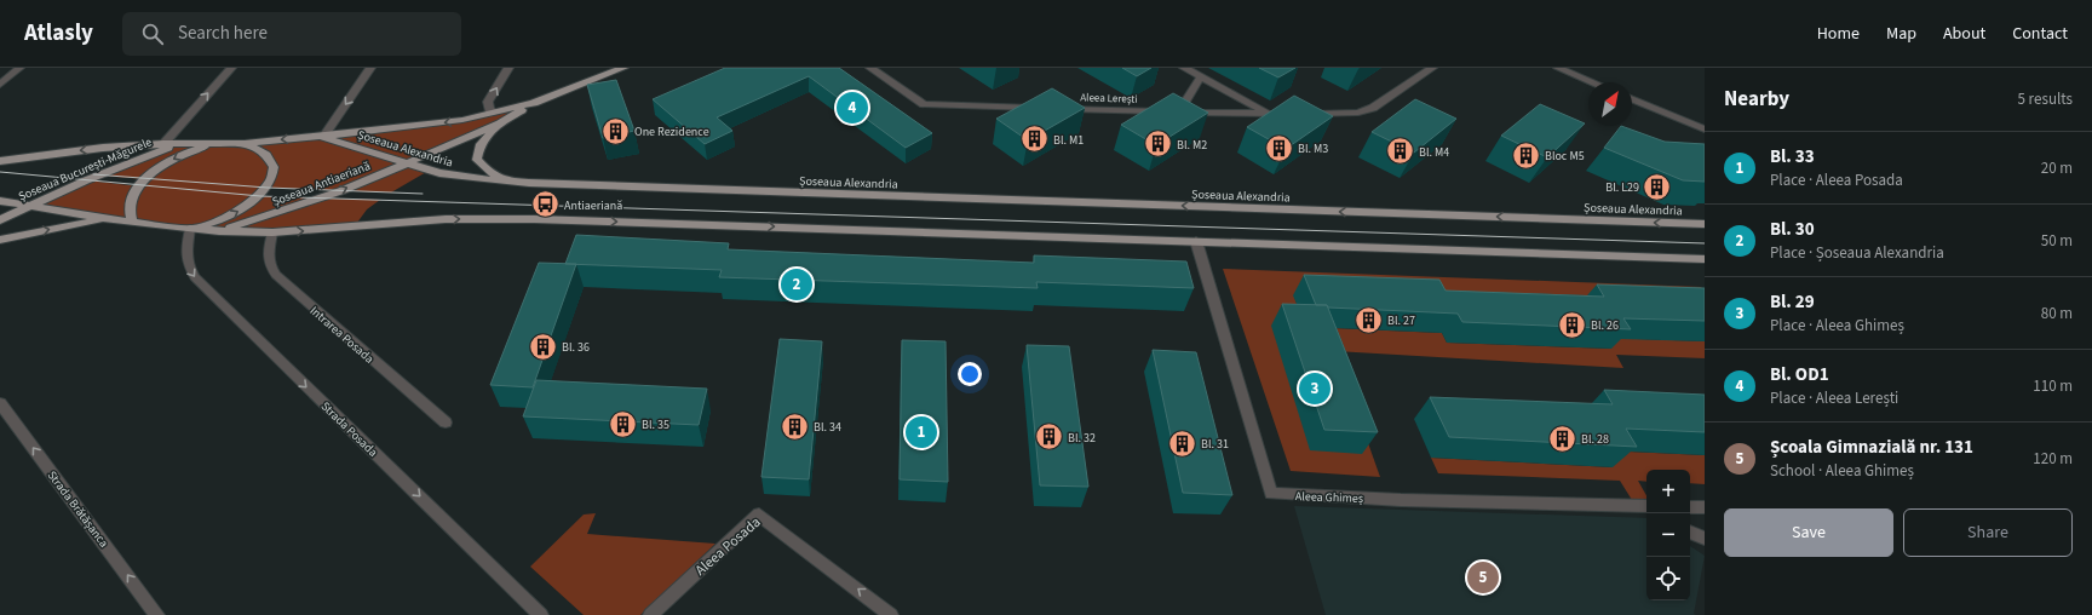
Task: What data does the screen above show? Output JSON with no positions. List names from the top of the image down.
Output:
{
  "streets": {
    "main road": ["Șoseaua Alexandria", "Șoseaua București-Măgurele", "Șoseaua Antiaeriană"],
    "street": [
      "Aleea Lerești",
      "Intrarea Posada",
      "Strada Posada",
      "Aleea Ghimeș",
      "Strada Brătășanca",
      "Aleea Posada"
    ]
  },
  "crossings": [
    ["Șoseaua Alexandria", "Șoseaua București-Măgurele"],
    ["Șoseaua Alexandria", "Șoseaua Antiaeriană"]
  ],
  "one_way": ["Strada Posada", "Strada Brătășanca"],
  "places": {
    "building": [
      "One Rezidence",
      "Bl. M1",
      "Bl. M2",
      "Bl. M3",
      "Bl. M4",
      "Bloc M5",
      "Bl. L29",
      "Bl. 27",
      "Bl. 26",
      "Bl. 36",
      "Bl. 35",
      "Bl. 34",
      "Bl. 32",
      "Bl. 28",
      "Bl. 31"
    ],
    "bus stop": ["Antiaeriană"]
  },
  "north": "top right",
  "page": {
    "header": "Atlasly",
    "search": "Search here",
    "nav": [
      "Home",
      "Map",
      "About",
      "Contact"
    ],
    "heading": ["Nearby", "5 results"],
    "pins": [
      "4",
      "2",
      "3",
      "1",
      "5"
    ],
    "list": [
      {
        "mark": "1",
        "name": "Bl. 33",
        "note": "Place · Aleea Posada",
        "value": "20 m"
      },
      {
        "mark": "2",
        "name": "Bl. 30",
        "note": "Place · Șoseaua Alexandria",
        "value": "50 m"
      },
      {
        "mark": "3",
        "name": "Bl. 29",
        "note": "Place · Aleea Ghimeș",
        "value": "80 m"
      },
      {
        "mark": "4",
        "name": "Bl. OD1",
        "note": "Place · Aleea Lerești",
        "value": "110 m"
      },
      {
        "mark": "5",
        "name": "Școala Gimnazială nr. 131",
        "note": "School · Aleea Ghimeș",
        "value": "120 m"
      }
    ],
    "map_buttons": ["+", "−"],
    "buttons": ["Save", "Share"]
  }
}
